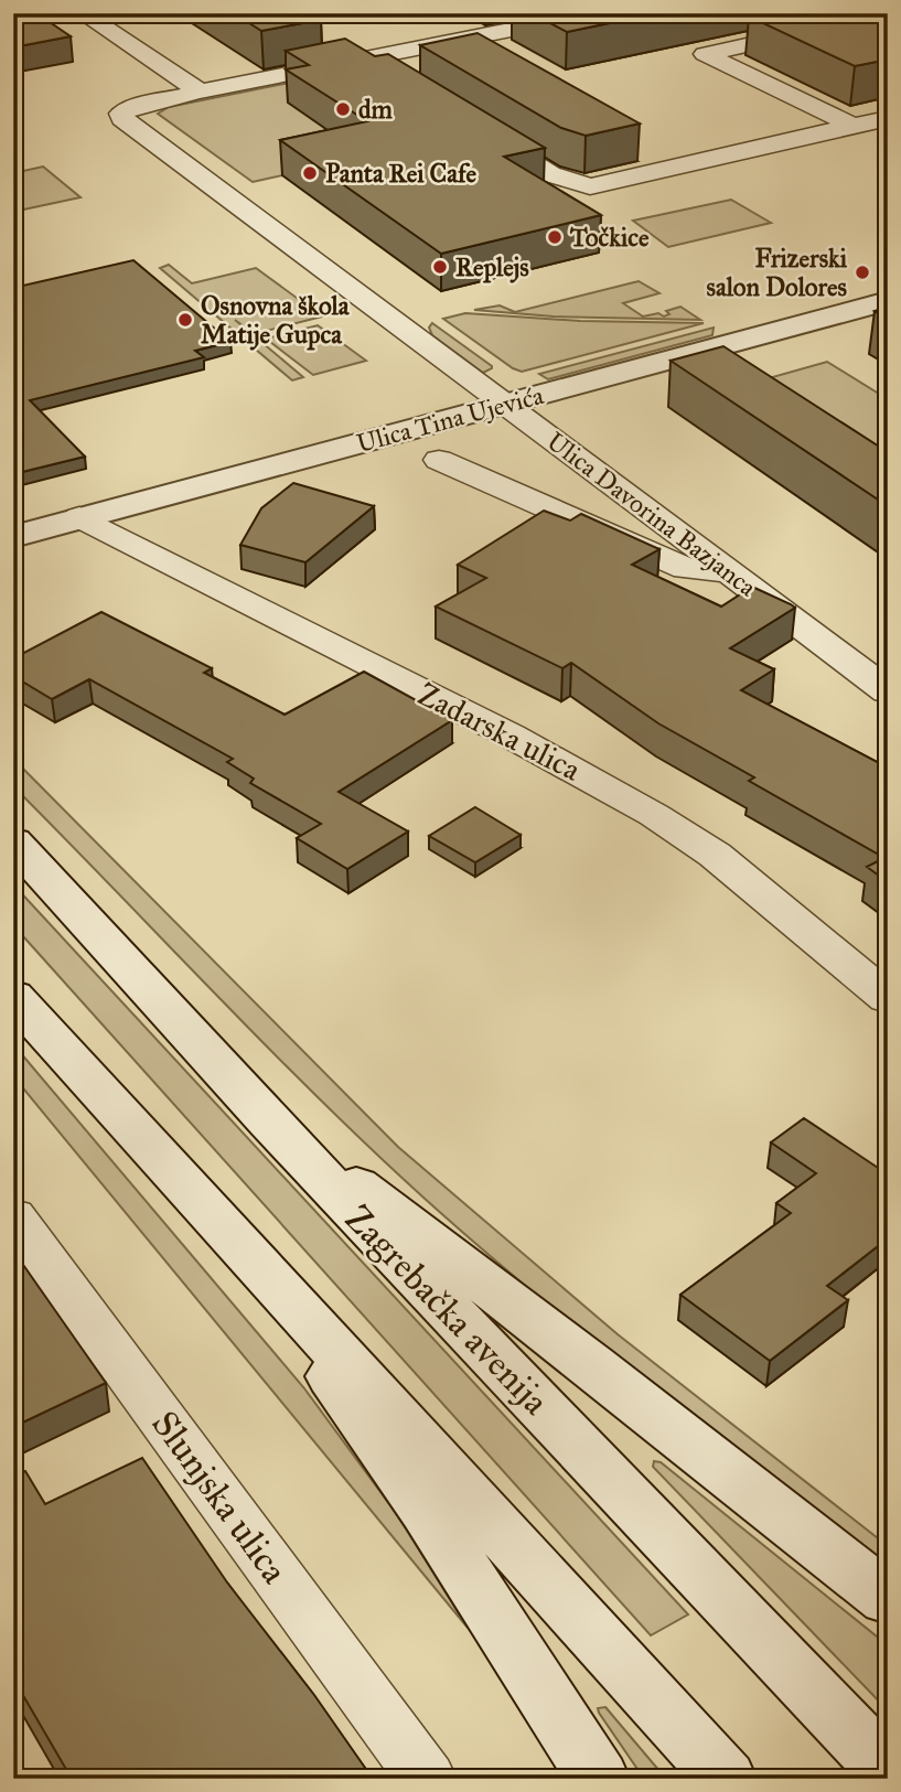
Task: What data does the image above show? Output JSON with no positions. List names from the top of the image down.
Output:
{
  "streets": {
    "main road": ["Ulica Tina Ujevića", "Zagrebačka avenija"],
    "street": ["Ulica Davorina Bazjanca", "Zadarska ulica", "Slunjska ulica"]
  },
  "crossings": [
    ["Ulica Tina Ujevića", "Ulica Davorina Bazjanca"],
    ["Ulica Tina Ujevića", "Zadarska ulica"]
  ],
  "places": [
    "dm",
    "Panta Rei Cafe",
    "Točkice",
    "Replejs",
    "Frizerski salon Dolores",
    "Osnovna škola Matije Gupca"
  ]
}
